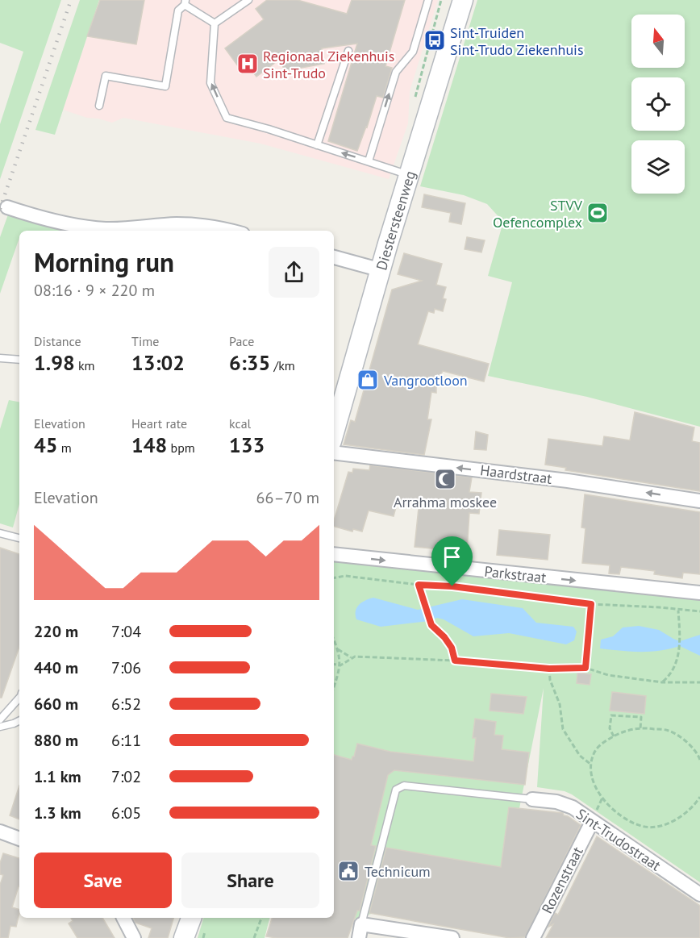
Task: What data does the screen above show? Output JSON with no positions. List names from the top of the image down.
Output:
{
  "streets": {
    "main road": ["Diestersteenweg"],
    "street": [
      "Haardstraat",
      "Parkstraat",
      "Sint-Trudostraat",
      "Rozenstraat"
    ]
  },
  "crossings": [
    ["Sint-Trudostraat", "Rozenstraat"]
  ],
  "one_way": ["Haardstraat", "Parkstraat"],
  "places": {
    "bus stop": ["Sint-Truiden Sint-Trudo Ziekenhuis"],
    "hospital": ["Regionaal Ziekenhuis Sint-Trudo"],
    "sports": ["STVV Oefencomplex"],
    "shop": ["Vangrootloon"],
    "mosque": ["Arrahma moskee"],
    "public building": ["Technicum"]
  },
  "north": "top",
  "page": {
    "heading": ["Morning run", "08:16 · 9 × 220 m"],
    "stats": [
      ["Distance", "1.98 km"],
      ["Time", "13:02"],
      ["Pace", "6:35 /km"],
      ["Elevation", "45 m"],
      ["Heart rate", "148 bpm"],
      ["kcal", "133"]
    ],
    "chart": ["Elevation", "66–70 m"],
    "list": [
      {
        "name": "220 m",
        "note": "7:04"
      },
      {
        "name": "440 m",
        "note": "7:06"
      },
      {
        "name": "660 m",
        "note": "6:52"
      },
      {
        "name": "880 m",
        "note": "6:11"
      },
      {
        "name": "1.1 km",
        "note": "7:02"
      },
      {
        "name": "1.3 km",
        "note": "6:05"
      }
    ],
    "buttons": ["Save", "Share"]
  }
}
